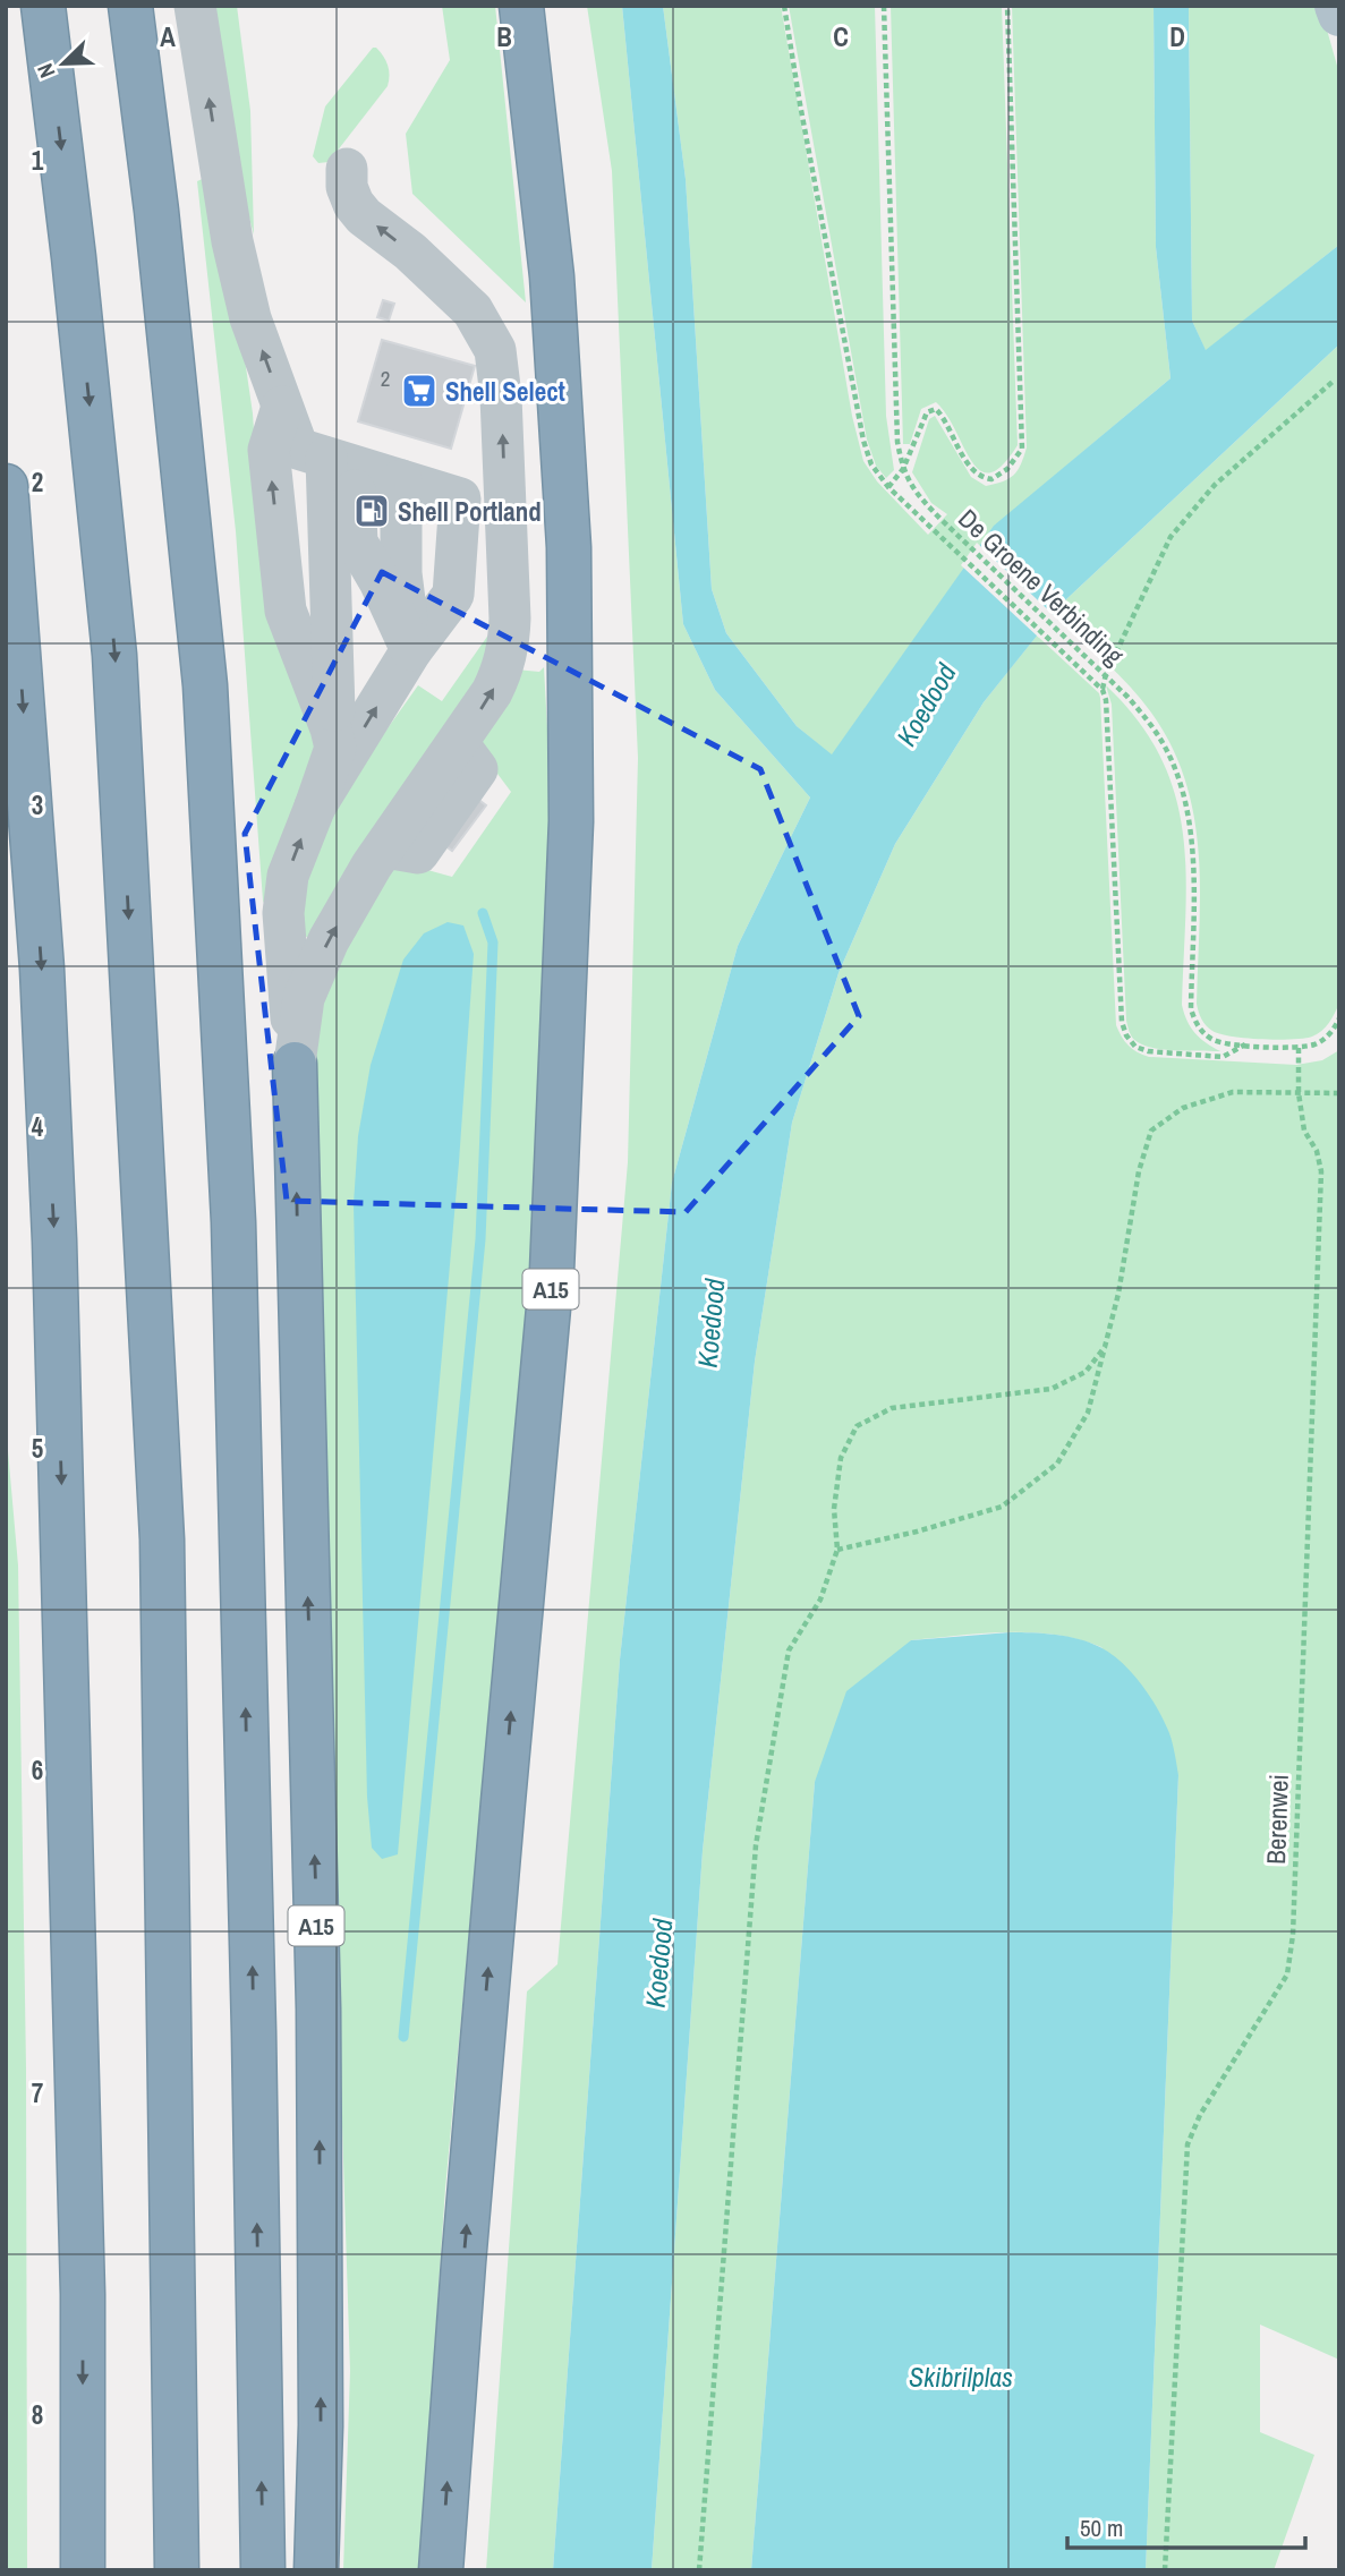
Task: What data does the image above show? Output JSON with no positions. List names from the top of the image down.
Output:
{
  "streets": {
    "highway": ["A15"],
    "path": ["De Groene Verbinding", "Berenwei"]
  },
  "crossings": [
    ["De Groene Verbinding", "Berenwei"]
  ],
  "water": ["Koedood", "Skibrilplas"],
  "places": {
    "supermarket": ["Shell Select"],
    "fuel station": ["Shell Portland"]
  },
  "house_numbers": ["2"],
  "scale_bar": "50 m",
  "north": "bottom left",
  "grid": {
    "columns": [
      "A",
      "B",
      "C",
      "D"
    ],
    "rows": [
      "1",
      "2",
      "3",
      "4",
      "5",
      "6",
      "7",
      "8"
    ]
  }
}
